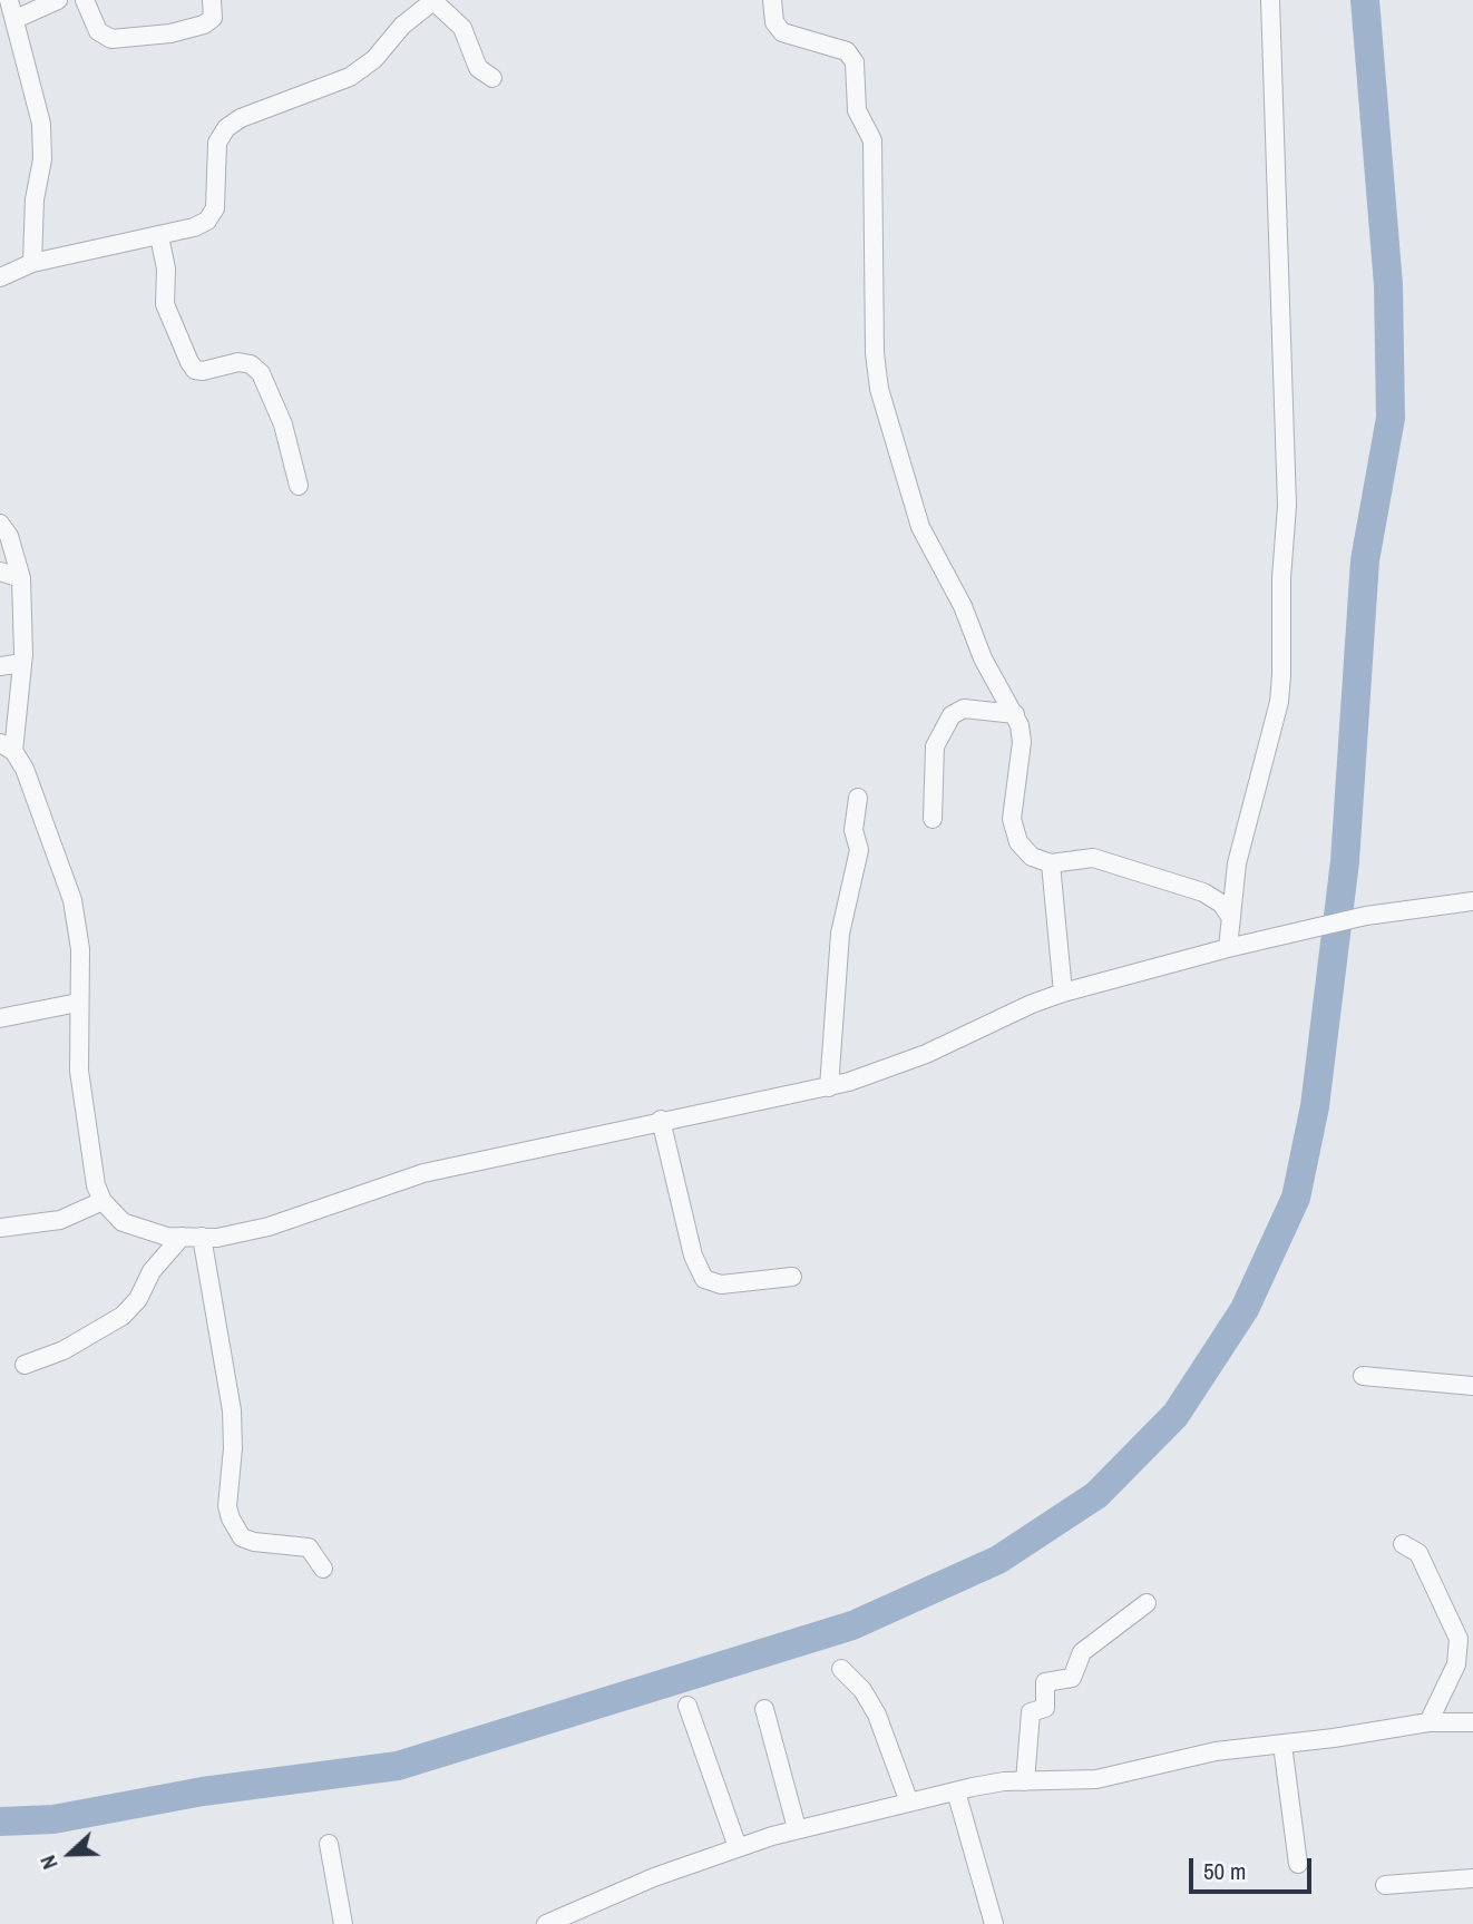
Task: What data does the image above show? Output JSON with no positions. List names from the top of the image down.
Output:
{
  "scale_bar": "50 m",
  "north": "left"
}
